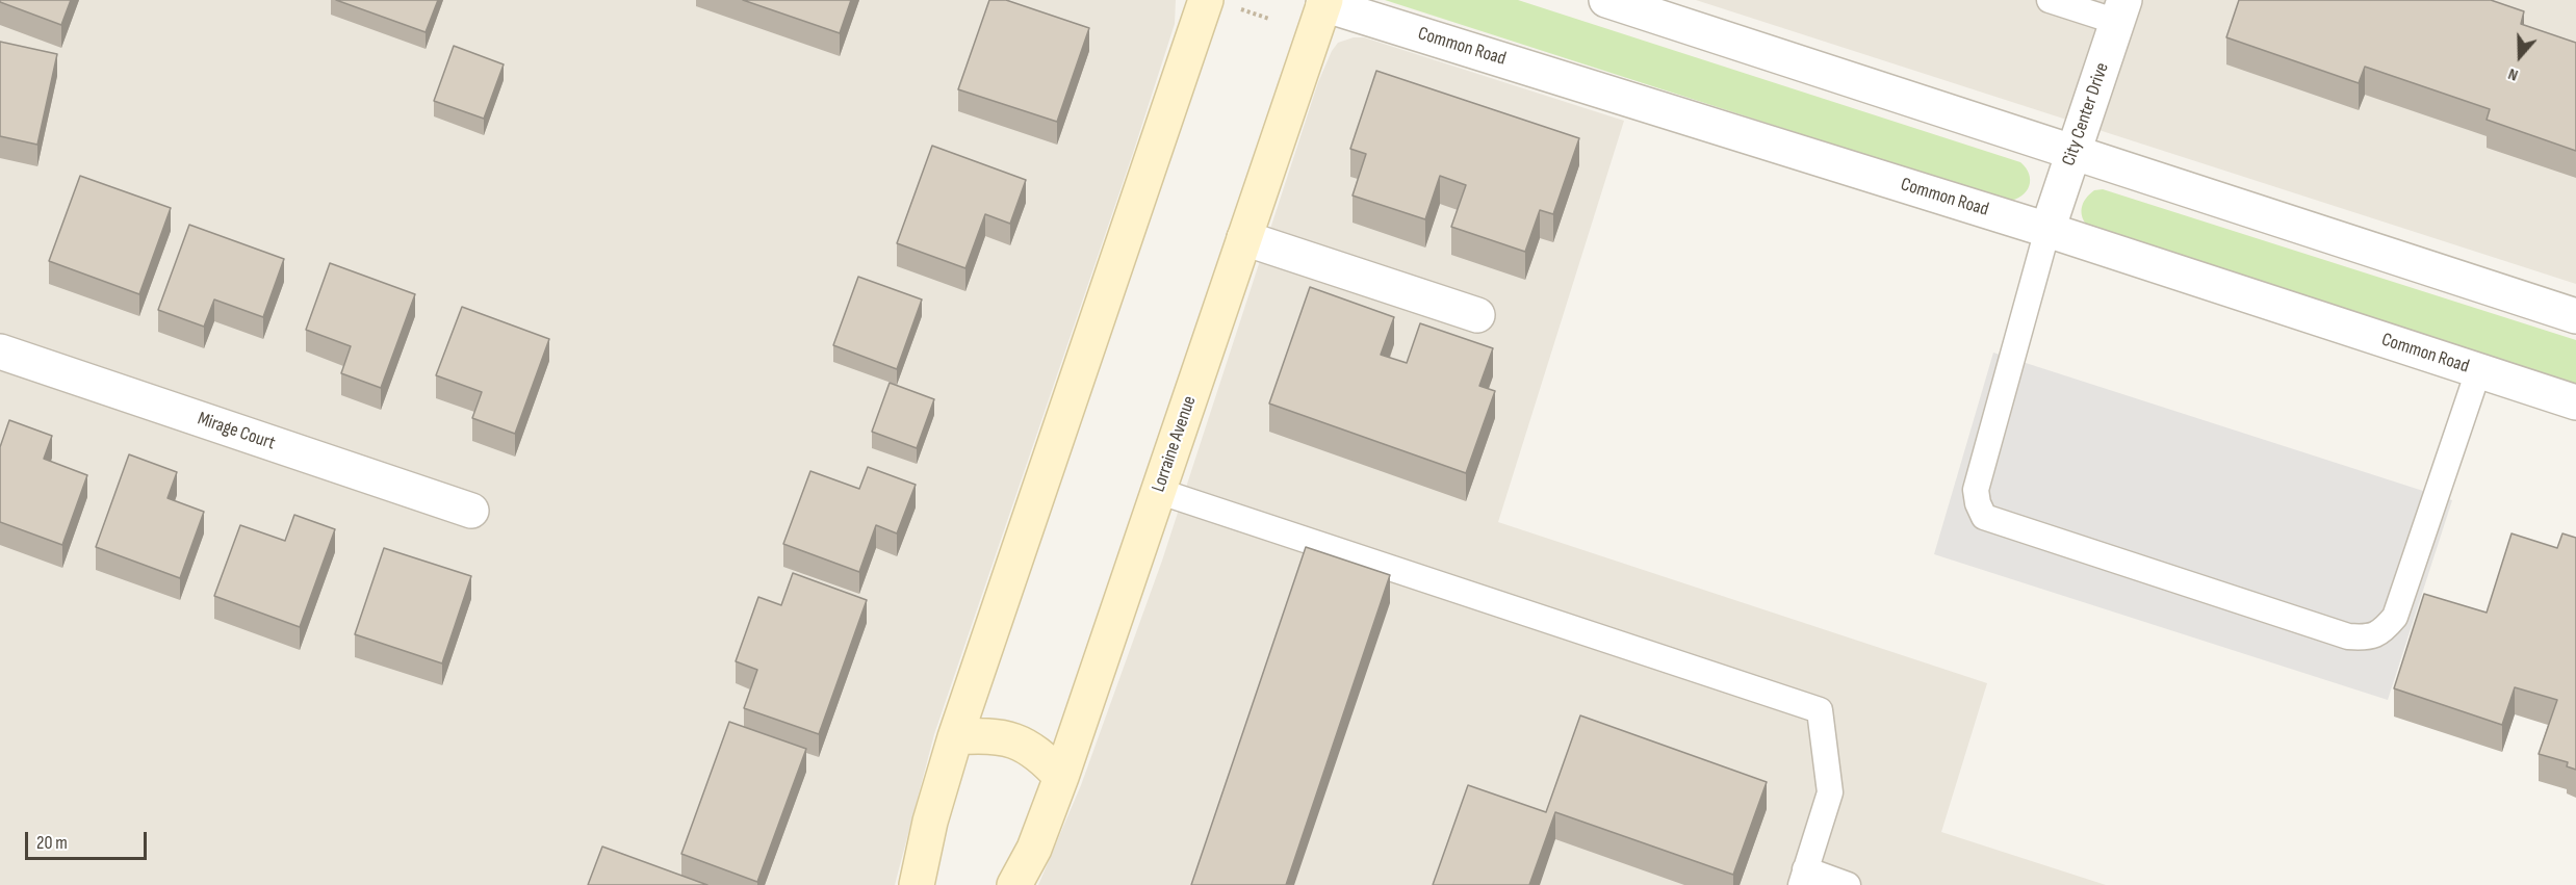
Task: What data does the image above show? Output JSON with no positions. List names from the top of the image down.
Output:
{
  "streets": {
    "street": [
      "Common Road",
      "City Center Drive",
      "Mirage Court",
      "Lorraine Avenue"
    ]
  },
  "crossings": [
    ["Common Road", "City Center Drive"],
    ["Common Road", "Lorraine Avenue"]
  ],
  "scale_bar": "20 m",
  "north": "bottom"
}
